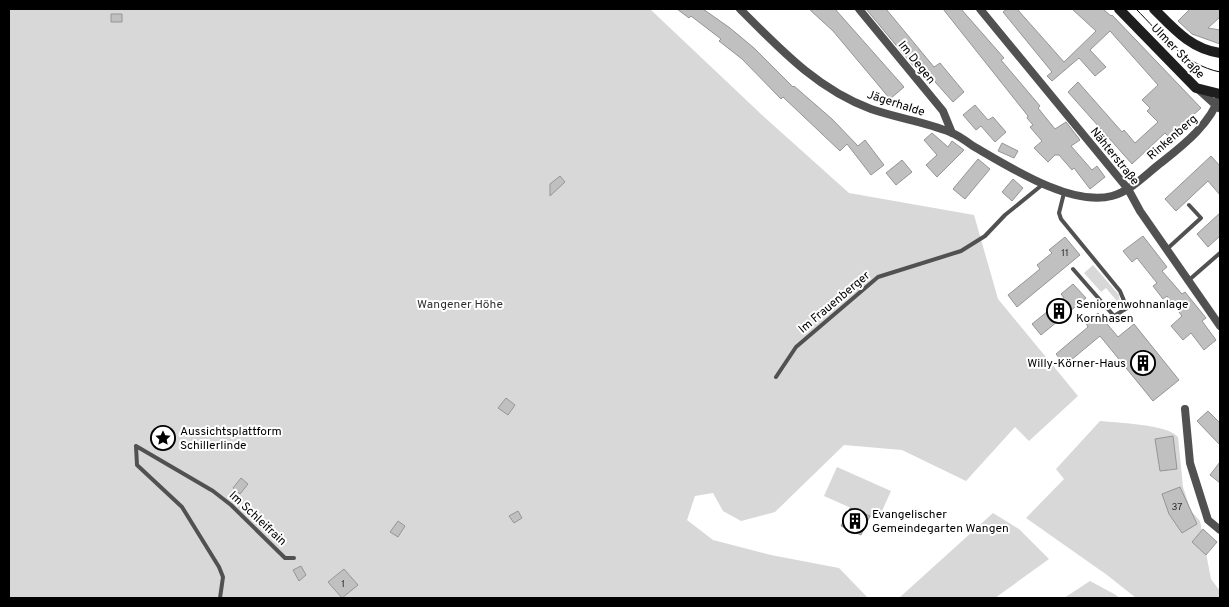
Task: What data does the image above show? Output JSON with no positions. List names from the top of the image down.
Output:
{
  "streets": {
    "street": [
      "Ulmer Straße",
      "Im Degen",
      "Jägerhalde",
      "Rinkenberg",
      "Nähterstraße"
    ],
    "lane": ["Im Frauenberger", "Im Schleifrain"]
  },
  "crossings": [
    ["Ulmer Straße", "Rinkenberg"],
    ["Im Degen", "Jägerhalde"],
    ["Jägerhalde", "Rinkenberg"],
    ["Jägerhalde", "Nähterstraße"],
    ["Jägerhalde", "Im Frauenberger"],
    ["Rinkenberg", "Nähterstraße"]
  ],
  "parks": ["Wangener Höhe"],
  "places": {
    "building": ["Seniorenwohnanlage Kornhasen", "Willy-Körner-Haus", "Evangelischer Gemeindegarten Wangen"],
    "place": ["Aussichtsplattform Schillerlinde"]
  },
  "house_numbers": ["11", "37", "1"]
}
